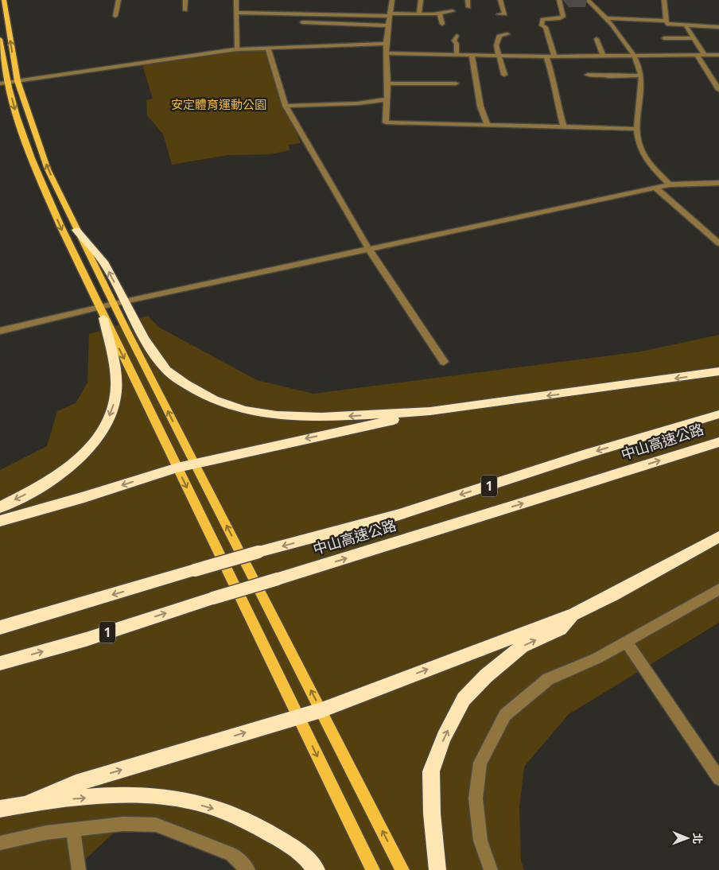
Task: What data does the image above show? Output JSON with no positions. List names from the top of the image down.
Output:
{
  "streets": {
    "highway": ["中山高速公路", "1"]
  },
  "parks": ["安定體育運動公園"],
  "north": "right"
}
